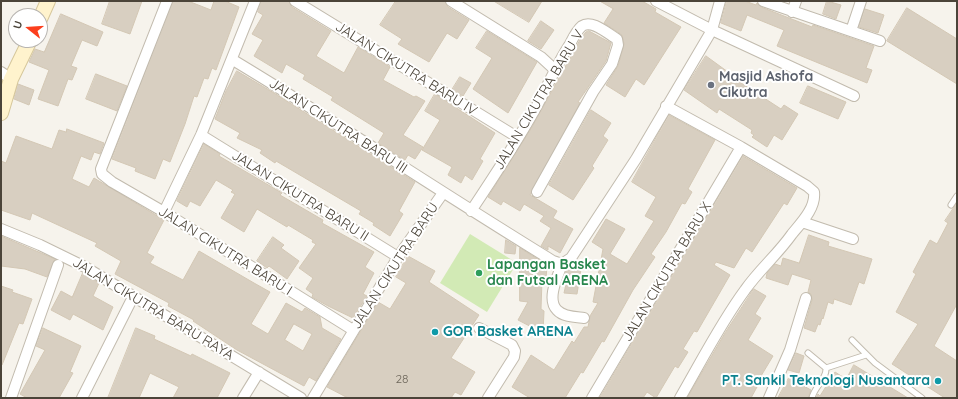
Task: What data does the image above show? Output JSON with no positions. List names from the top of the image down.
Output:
{
  "streets": {
    "street": [
      "JALAN CIKUTRA BARU IV",
      "JALAN CIKUTRA BARU V",
      "JALAN CIKUTRA BARU III",
      "JALAN CIKUTRA BARU II",
      "JALAN CIKUTRA BARU I",
      "JALAN CIKUTRA BARU",
      "JALAN CIKUTRA BARU X",
      "JALAN CIKUTRA BARU RAYA"
    ]
  },
  "crossings": [
    ["JALAN CIKUTRA BARU IV", "JALAN CIKUTRA BARU V"],
    ["JALAN CIKUTRA BARU V", "JALAN CIKUTRA BARU"],
    ["JALAN CIKUTRA BARU III", "JALAN CIKUTRA BARU"],
    ["JALAN CIKUTRA BARU II", "JALAN CIKUTRA BARU"],
    ["JALAN CIKUTRA BARU I", "JALAN CIKUTRA BARU"]
  ],
  "places": [
    "Masjid Ashofa Cikutra",
    "Lapangan Basket dan Futsal ARENA",
    "GOR Basket ARENA",
    "PT. Sankil Teknologi Nusantara"
  ],
  "house_numbers": ["28"],
  "north": "left"
}
